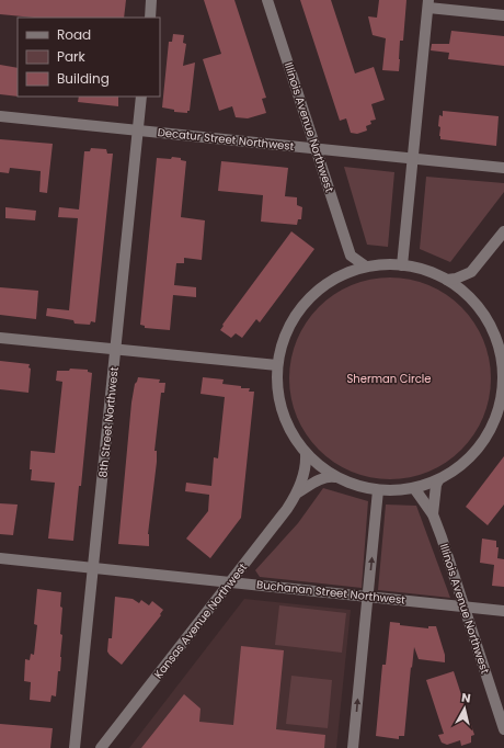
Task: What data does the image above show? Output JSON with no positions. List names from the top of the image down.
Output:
{
  "streets": {
    "street": [
      "Illinois Avenue Northwest",
      "Decatur Street Northwest",
      "8th Street Northwest",
      "Buchanan Street Northwest",
      "Kansas Avenue Northwest"
    ]
  },
  "crossings": [
    ["Illinois Avenue Northwest", "Decatur Street Northwest"],
    ["Illinois Avenue Northwest", "Buchanan Street Northwest"],
    ["Decatur Street Northwest", "8th Street Northwest"],
    ["8th Street Northwest", "Buchanan Street Northwest"],
    ["Buchanan Street Northwest", "Kansas Avenue Northwest"]
  ],
  "parks": ["Sherman Circle"],
  "legend": ["Road", "Park", "Building"],
  "north": "top"
}
